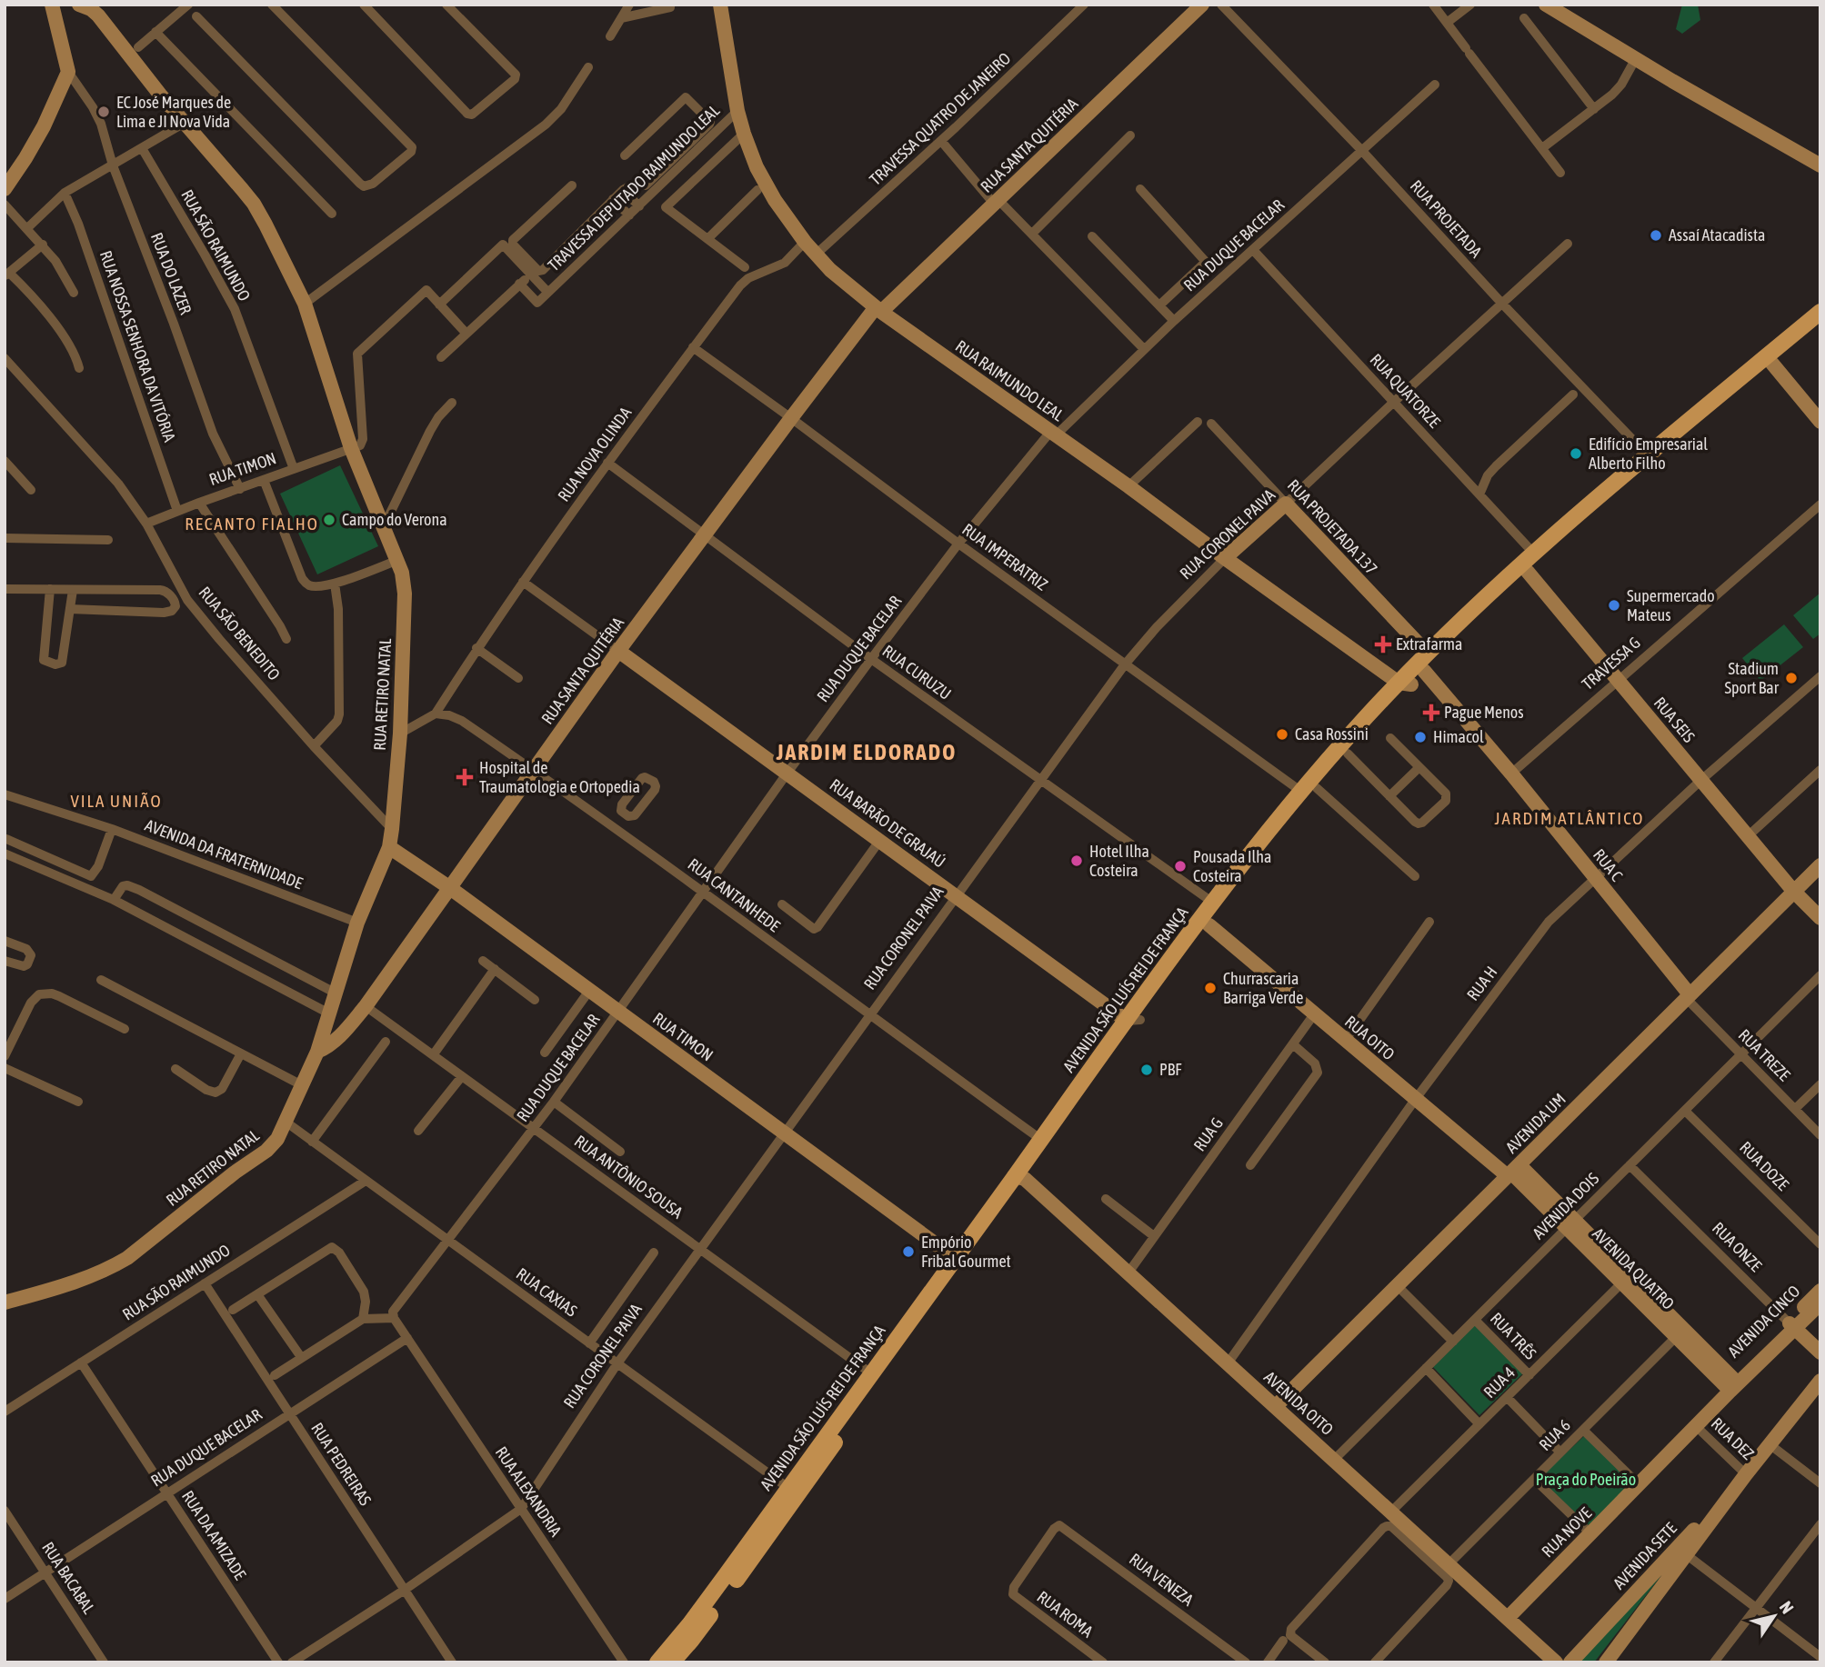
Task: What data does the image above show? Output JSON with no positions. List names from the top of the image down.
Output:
{
  "streets": {
    "main road": ["AVENIDA SÃO LUÍS REI DE FRANÇA"],
    "street": [
      "TRAVESSA QUATRO DE JANEIRO",
      "RUA SANTA QUITÉRIA",
      "TRAVESSA DEPUTADO RAIMUNDO LEAL",
      "RUA PROJETADA",
      "RUA SÃO RAIMUNDO",
      "RUA DUQUE BACELAR",
      "RUA DO LAZER",
      "RUA NOSSA SENHORA DA VITÓRIA",
      "RUA RAIMUNDO LEAL",
      "RUA QUATORZE",
      "RUA NOVA OLINDA",
      "RUA TIMON",
      "RUA PROJETADA 137",
      "RUA CORONEL PAIVA",
      "RUA IMPERATRIZ",
      "RUA SÃO BENEDITO",
      "TRAVESSA G",
      "RUA CURUZU",
      "RUA RETIRO NATAL",
      "RUA SEIS",
      "RUA BARÃO DE GRAJAÚ",
      "AVENIDA DA FRATERNIDADE",
      "RUA C",
      "RUA CANTANHEDE",
      "RUA H",
      "RUA OITO",
      "RUA TREZE",
      "AVENIDA UM",
      "RUA G",
      "RUA DOZE",
      "RUA ANTÔNIO SOUSA",
      "AVENIDA DOIS",
      "RUA ONZE",
      "AVENIDA QUATRO",
      "RUA CAXIAS",
      "AVENIDA CINCO",
      "RUA TRÊS",
      "RUA 4",
      "AVENIDA OITO",
      "RUA 6",
      "RUA DEZ",
      "RUA PEDREIRAS",
      "RUA ALEXANDRIA",
      "RUA NOVE",
      "RUA DA AMIZADE",
      "AVENIDA SETE",
      "RUA BACABAL",
      "RUA VENEZA",
      "RUA ROMA"
    ]
  },
  "crossings": [
    ["TRAVESSA QUATRO DE JANEIRO", "RUA RAIMUNDO LEAL"],
    ["RUA SANTA QUITÉRIA", "RUA RAIMUNDO LEAL"],
    ["RUA SANTA QUITÉRIA", "RUA TIMON"],
    ["RUA SANTA QUITÉRIA", "RUA IMPERATRIZ"],
    ["RUA SANTA QUITÉRIA", "RUA CURUZU"],
    ["RUA SANTA QUITÉRIA", "RUA RETIRO NATAL"],
    ["RUA SANTA QUITÉRIA", "RUA BARÃO DE GRAJAÚ"],
    ["RUA SANTA QUITÉRIA", "RUA CANTANHEDE"],
    ["RUA SANTA QUITÉRIA", "RUA ANTÔNIO SOUSA"],
    ["TRAVESSA DEPUTADO RAIMUNDO LEAL", "RUA RAIMUNDO LEAL"],
    ["RUA PROJETADA", "RUA DUQUE BACELAR"],
    ["RUA PROJETADA", "RUA CORONEL PAIVA"],
    ["RUA PROJETADA", "AVENIDA SÃO LUÍS REI DE FRANÇA"],
    ["RUA SÃO RAIMUNDO", "RUA TIMON"],
    ["RUA SÃO RAIMUNDO", "RUA CAXIAS"],
    ["RUA SÃO RAIMUNDO", "RUA PEDREIRAS"],
    ["RUA SÃO RAIMUNDO", "RUA DA AMIZADE"],
    ["RUA DUQUE BACELAR", "RUA RAIMUNDO LEAL"],
    ["RUA DUQUE BACELAR", "RUA QUATORZE"],
    ["RUA DUQUE BACELAR", "RUA TIMON"],
    ["RUA DUQUE BACELAR", "RUA IMPERATRIZ"],
    ["RUA DUQUE BACELAR", "RUA CURUZU"],
    ["RUA DUQUE BACELAR", "RUA BARÃO DE GRAJAÚ"],
    ["RUA DUQUE BACELAR", "RUA CANTANHEDE"],
    ["RUA DUQUE BACELAR", "RUA ANTÔNIO SOUSA"],
    ["RUA DUQUE BACELAR", "RUA CAXIAS"],
    ["RUA DUQUE BACELAR", "RUA PEDREIRAS"],
    ["RUA DUQUE BACELAR", "RUA ALEXANDRIA"],
    ["RUA DUQUE BACELAR", "RUA DA AMIZADE"],
    ["RUA DUQUE BACELAR", "RUA BACABAL"],
    ["RUA DO LAZER", "RUA TIMON"],
    ["RUA NOSSA SENHORA DA VITÓRIA", "RUA TIMON"],
    ["RUA RAIMUNDO LEAL", "RUA NOVA OLINDA"],
    ["RUA RAIMUNDO LEAL", "RUA CORONEL PAIVA"],
    ["RUA RAIMUNDO LEAL", "AVENIDA SÃO LUÍS REI DE FRANÇA"],
    ["RUA QUATORZE", "RUA CORONEL PAIVA"],
    ["RUA QUATORZE", "AVENIDA SÃO LUÍS REI DE FRANÇA"],
    ["RUA NOVA OLINDA", "RUA IMPERATRIZ"],
    ["RUA NOVA OLINDA", "RUA CURUZU"],
    ["RUA NOVA OLINDA", "RUA BARÃO DE GRAJAÚ"],
    ["RUA NOVA OLINDA", "RUA CANTANHEDE"],
    ["RUA TIMON", "RUA CORONEL PAIVA"],
    ["RUA TIMON", "RUA SÃO BENEDITO"],
    ["RUA TIMON", "RUA RETIRO NATAL"],
    ["RUA TIMON", "AVENIDA SÃO LUÍS REI DE FRANÇA"],
    ["RUA PROJETADA 137", "RUA CORONEL PAIVA"],
    ["RUA PROJETADA 137", "AVENIDA SÃO LUÍS REI DE FRANÇA"],
    ["RUA CORONEL PAIVA", "RUA IMPERATRIZ"],
    ["RUA CORONEL PAIVA", "RUA CURUZU"],
    ["RUA CORONEL PAIVA", "RUA BARÃO DE GRAJAÚ"],
    ["RUA CORONEL PAIVA", "RUA CANTANHEDE"],
    ["RUA CORONEL PAIVA", "RUA ANTÔNIO SOUSA"],
    ["RUA CORONEL PAIVA", "RUA CAXIAS"],
    ["RUA CORONEL PAIVA", "RUA PEDREIRAS"],
    ["RUA CORONEL PAIVA", "RUA ALEXANDRIA"],
    ["RUA IMPERATRIZ", "AVENIDA SÃO LUÍS REI DE FRANÇA"],
    ["RUA SÃO BENEDITO", "RUA RETIRO NATAL"],
    ["TRAVESSA G", "RUA SEIS"],
    ["TRAVESSA G", "RUA C"],
    ["RUA CURUZU", "AVENIDA SÃO LUÍS REI DE FRANÇA"],
    ["RUA RETIRO NATAL", "AVENIDA DA FRATERNIDADE"],
    ["RUA RETIRO NATAL", "RUA CAXIAS"],
    ["RUA SEIS", "RUA H"],
    ["RUA SEIS", "AVENIDA SÃO LUÍS REI DE FRANÇA"],
    ["RUA SEIS", "AVENIDA UM"],
    ["RUA BARÃO DE GRAJAÚ", "AVENIDA SÃO LUÍS REI DE FRANÇA"],
    ["RUA C", "RUA H"],
    ["RUA C", "AVENIDA SÃO LUÍS REI DE FRANÇA"],
    ["RUA C", "RUA TREZE"],
    ["RUA C", "AVENIDA UM"],
    ["RUA CANTANHEDE", "AVENIDA SÃO LUÍS REI DE FRANÇA"],
    ["RUA H", "RUA OITO"],
    ["RUA H", "AVENIDA OITO"],
    ["AVENIDA SÃO LUÍS REI DE FRANÇA", "RUA OITO"],
    ["AVENIDA SÃO LUÍS REI DE FRANÇA", "RUA ANTÔNIO SOUSA"],
    ["AVENIDA SÃO LUÍS REI DE FRANÇA", "RUA CAXIAS"],
    ["AVENIDA SÃO LUÍS REI DE FRANÇA", "AVENIDA OITO"],
    ["RUA OITO", "AVENIDA UM"],
    ["RUA OITO", "RUA G"],
    ["RUA OITO", "AVENIDA QUATRO"],
    ["RUA TREZE", "AVENIDA UM"],
    ["RUA TREZE", "AVENIDA DOIS"],
    ["AVENIDA UM", "AVENIDA QUATRO"],
    ["AVENIDA UM", "AVENIDA OITO"],
    ["RUA G", "AVENIDA OITO"],
    ["RUA DOZE", "AVENIDA DOIS"],
    ["AVENIDA DOIS", "RUA ONZE"],
    ["AVENIDA DOIS", "AVENIDA QUATRO"],
    ["AVENIDA DOIS", "RUA TRÊS"],
    ["AVENIDA DOIS", "AVENIDA OITO"],
    ["RUA ONZE", "AVENIDA CINCO"],
    ["AVENIDA QUATRO", "RUA 4"],
    ["AVENIDA QUATRO", "RUA 6"],
    ["AVENIDA QUATRO", "RUA NOVE"],
    ["RUA TRÊS", "RUA 4"],
    ["RUA 4", "AVENIDA OITO"],
    ["AVENIDA OITO", "RUA 6"],
    ["AVENIDA OITO", "RUA NOVE"],
    ["RUA DEZ", "RUA NOVE"],
    ["RUA DEZ", "AVENIDA SETE"],
    ["RUA VENEZA", "RUA ROMA"]
  ],
  "districts": [
    "RECANTO FIALHO",
    "JARDIM ELDORADO",
    "VILA UNIÃO",
    "JARDIM ATLÂNTICO"
  ],
  "parks": ["Praça do Poeirão"],
  "places": {
    "other": [
      "EC José Marques de Lima e JI Nova Vida",
      "Assaí Atacadista",
      "Edifício Empresarial Alberto Filho",
      "Campo do Verona",
      "Supermercado Mateus",
      "Stadium Sport Bar",
      "Casa Rossini",
      "Himacol",
      "Hotel Ilha Costeira",
      "Pousada Ilha Costeira",
      "Churrascaria Barriga Verde",
      "PBF",
      "Empório Fribal Gourmet"
    ],
    "health": ["Extrafarma", "Pague Menos", "Hospital de Traumatologia e Ortopedia"]
  },
  "north": "top right"
}
